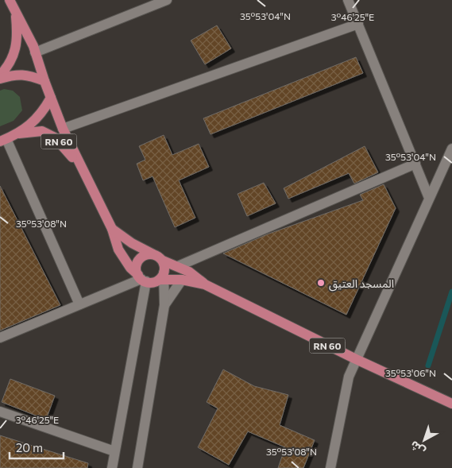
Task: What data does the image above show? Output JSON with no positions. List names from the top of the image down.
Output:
{
  "streets": {
    "main road": ["RN 60"]
  },
  "places": ["المسجد العتيق"],
  "scale_bar": "20 m",
  "north": "bottom left",
  "coordinates": [
    "35°53'04\"N",
    "3°46'25\"E",
    "35°53'08\"N",
    "35°53'06\"N"
  ]
}
